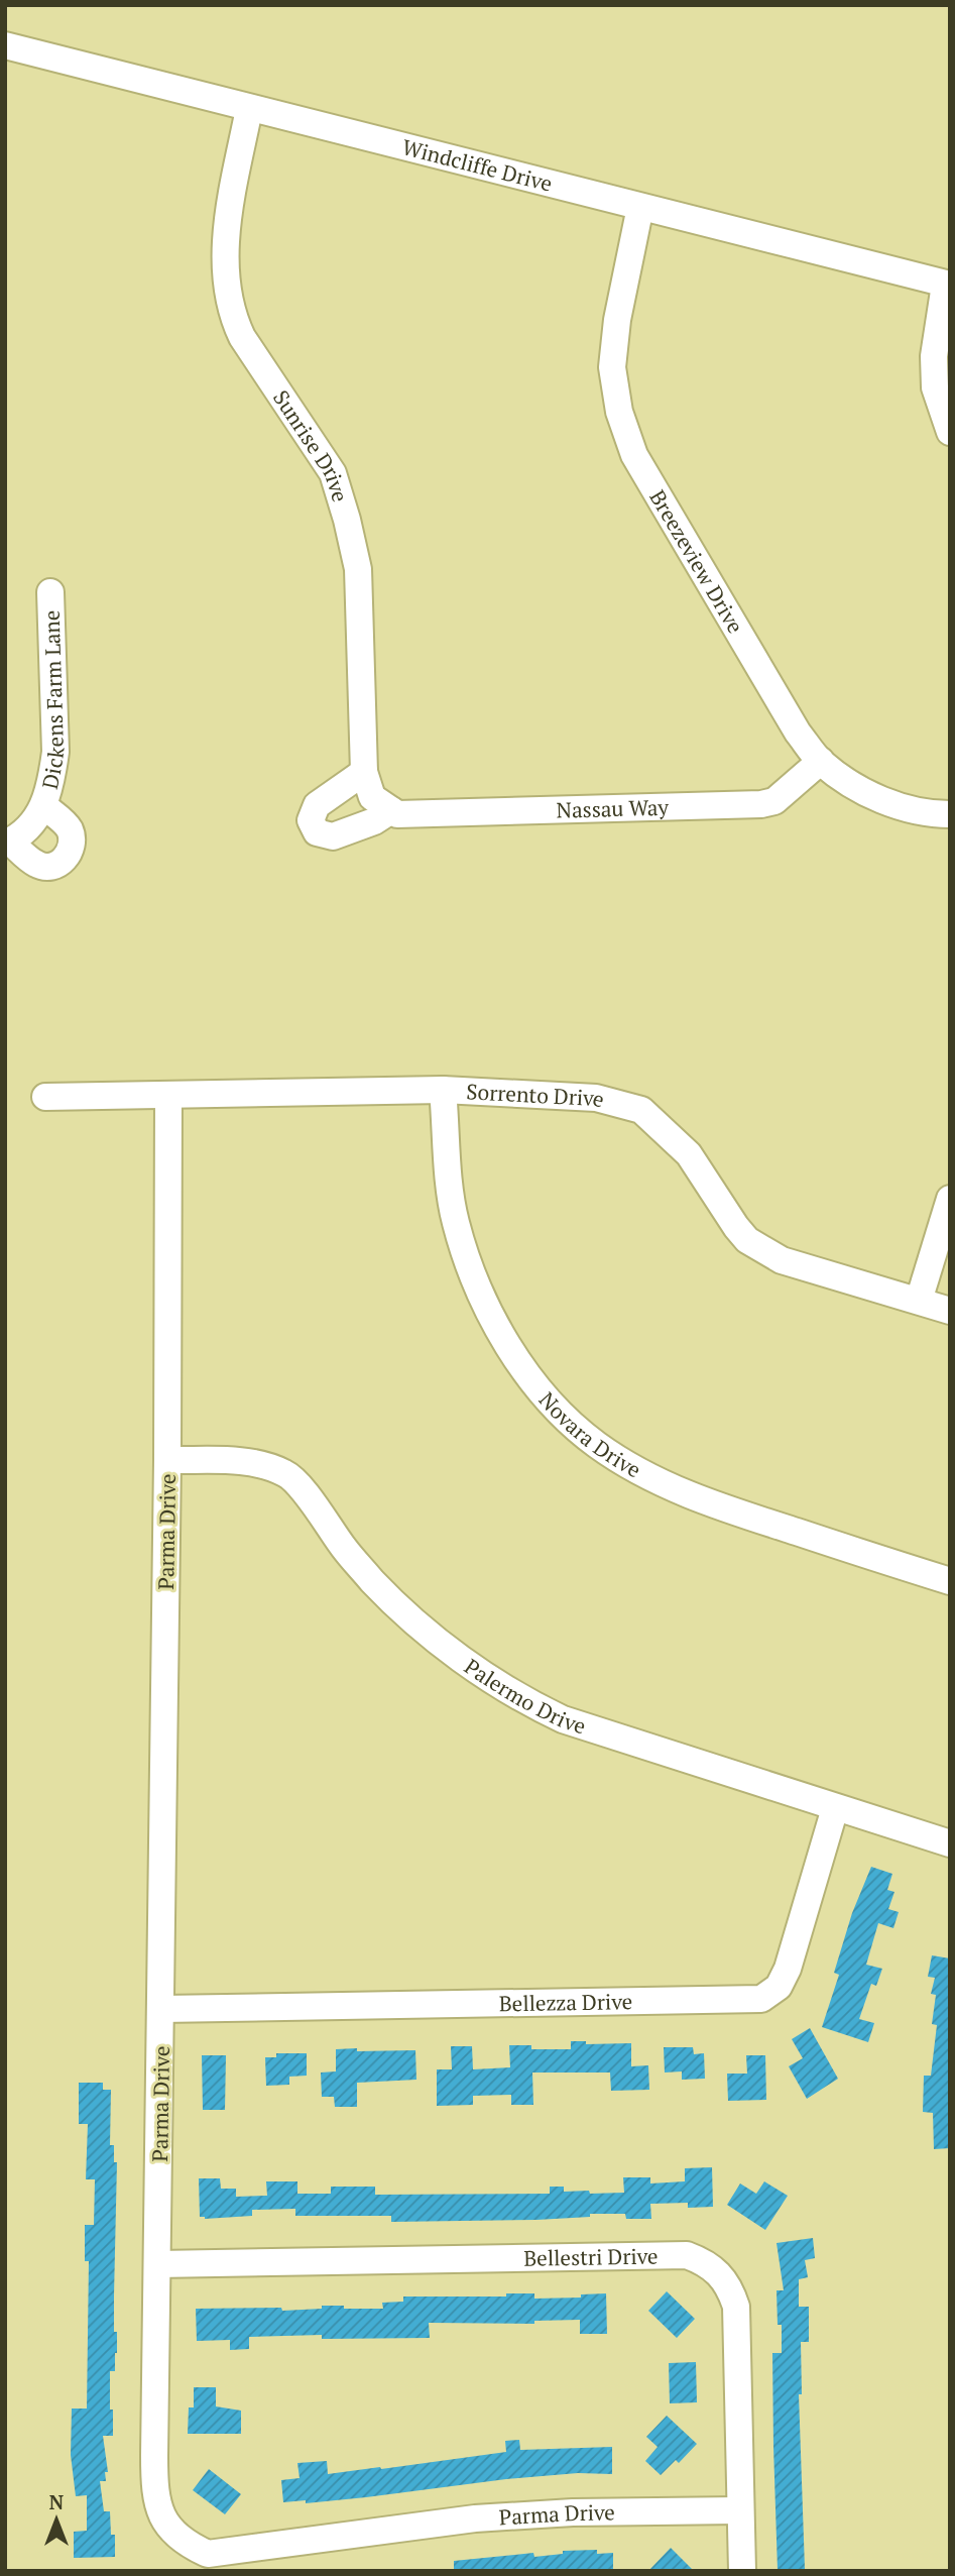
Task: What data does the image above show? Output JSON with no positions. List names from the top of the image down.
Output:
{
  "streets": {
    "street": [
      "Windcliffe Drive",
      "Sunrise Drive",
      "Breezeview Drive",
      "Dickens Farm Lane",
      "Nassau Way",
      "Sorrento Drive",
      "Novara Drive",
      "Parma Drive",
      "Palermo Drive",
      "Bellezza Drive",
      "Bellestri Drive"
    ]
  },
  "crossings": [
    ["Windcliffe Drive", "Sunrise Drive"],
    ["Windcliffe Drive", "Breezeview Drive"],
    ["Sunrise Drive", "Nassau Way"],
    ["Breezeview Drive", "Nassau Way"],
    ["Sorrento Drive", "Novara Drive"],
    ["Sorrento Drive", "Parma Drive"],
    ["Parma Drive", "Palermo Drive"],
    ["Parma Drive", "Bellezza Drive"],
    ["Parma Drive", "Bellestri Drive"],
    ["Palermo Drive", "Bellezza Drive"]
  ],
  "north": "top"
}
